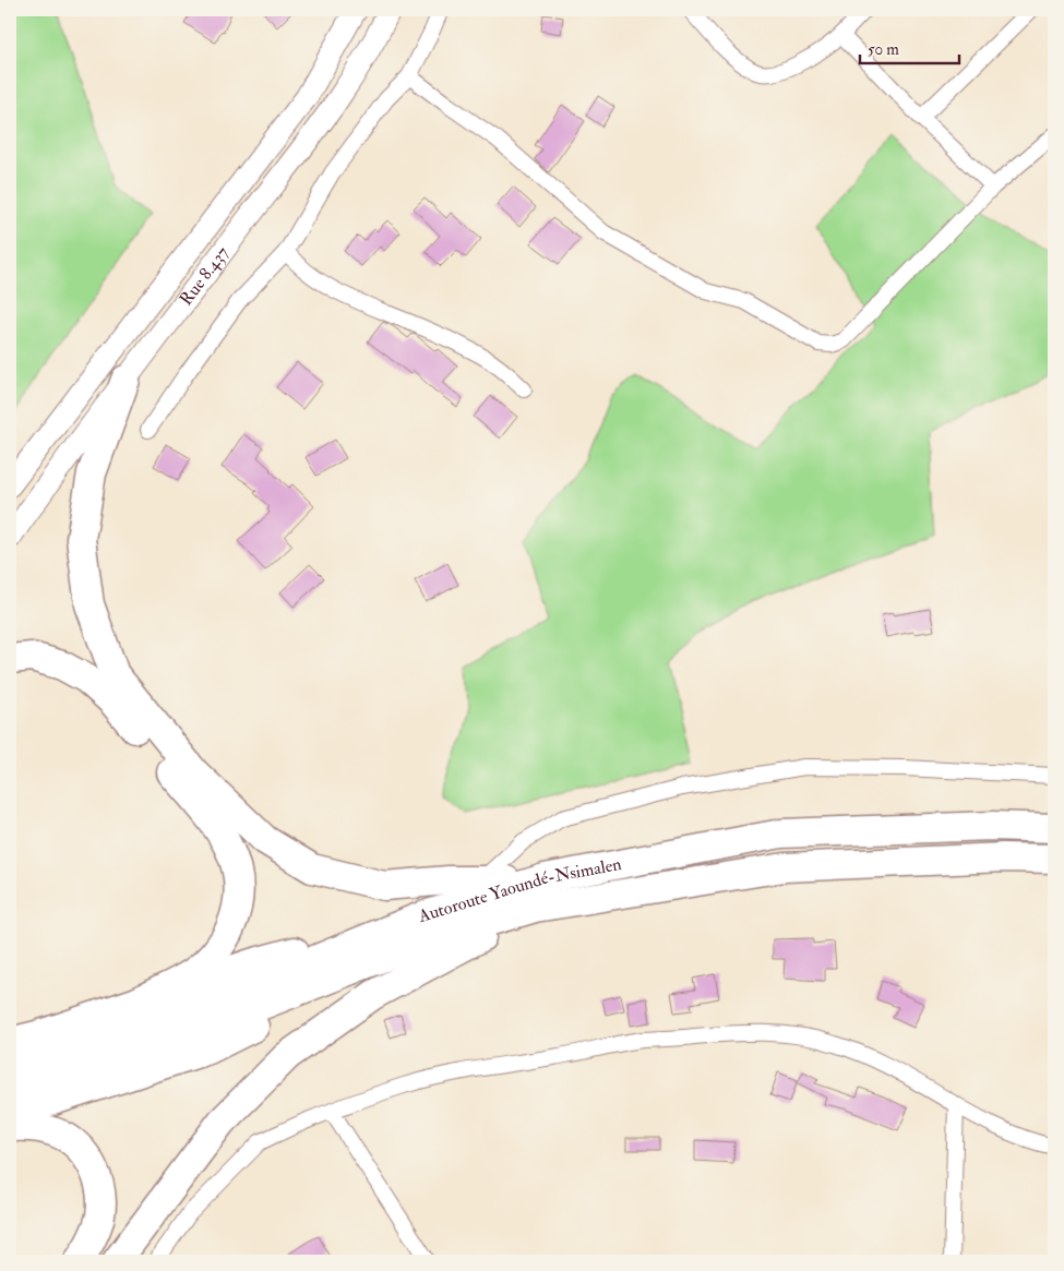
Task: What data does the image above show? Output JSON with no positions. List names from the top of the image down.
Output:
{
  "streets": {
    "highway": ["Autoroute Yaoundé-Nsimalen"],
    "main road": ["Rue 8.437"]
  },
  "scale_bar": "50 m"
}
